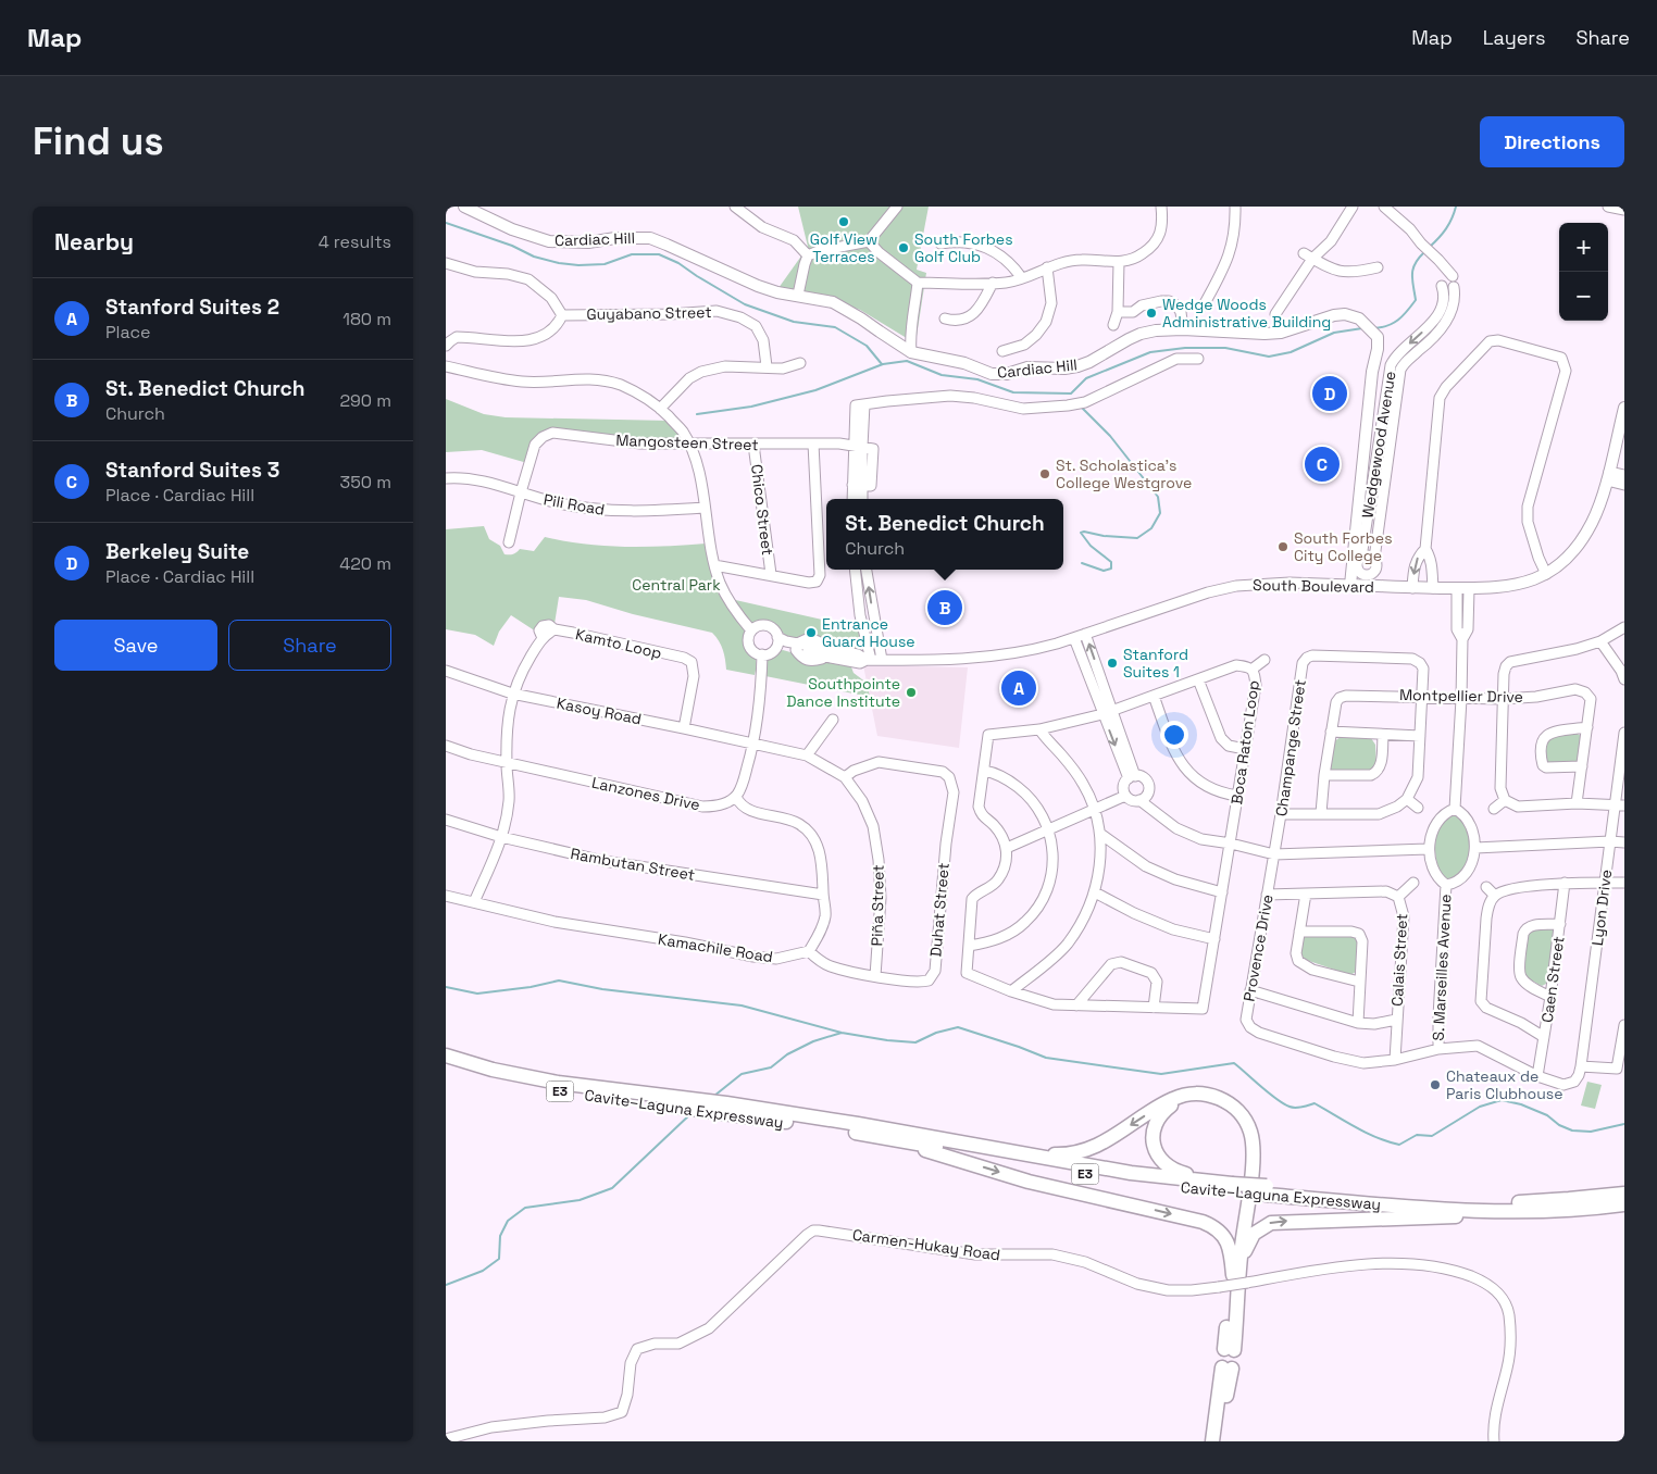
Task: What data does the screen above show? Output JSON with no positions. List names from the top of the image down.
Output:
{
  "streets": {
    "highway": ["E3", "Cavite–Laguna Expressway"],
    "main road": ["Cardiac Hill", "South Boulevard"],
    "street": [
      "Guyabano Street",
      "Mangosteen Street",
      "Wedgewood Avenue",
      "Pili Road",
      "Chico Street",
      "Kamto Loop",
      "Montpellier Drive",
      "Kasoy Road",
      "Boca Raton Loop",
      "Champange Street",
      "Lanzones Drive",
      "Rambutan Street",
      "Piña Street",
      "Lyon Drive",
      "Duhat Street",
      "Kamachile Road",
      "Provence Drive",
      "Calais Street",
      "S. Marseilles Avenue",
      "Caen Street",
      "Carmen-Hukay Road"
    ]
  },
  "crossings": [
    ["Cardiac Hill", "Wedgewood Avenue"],
    ["Cardiac Hill", "South Boulevard"],
    ["Mangosteen Street", "Pili Road"],
    ["Mangosteen Street", "Chico Street"],
    ["Wedgewood Avenue", "South Boulevard"],
    ["Kamto Loop", "Kasoy Road"],
    ["Kamto Loop", "Lanzones Drive"],
    ["Kamto Loop", "Rambutan Street"],
    ["Kamto Loop", "Kamachile Road"],
    ["Montpellier Drive", "Champange Street"],
    ["Kasoy Road", "Piña Street"],
    ["Champange Street", "Provence Drive"],
    ["Piña Street", "Duhat Street"],
    ["Lyon Drive", "Provence Drive"],
    ["Duhat Street", "Kamachile Road"],
    ["Provence Drive", "Calais Street"],
    ["Provence Drive", "S. Marseilles Avenue"],
    ["Provence Drive", "Caen Street"],
    ["E3", "Cavite–Laguna Expressway"]
  ],
  "parks": ["Central Park"],
  "places": [
    "Golf View Terraces",
    "South Forbes Golf Club",
    "Wedge Woods Administrative Building",
    "St. Scholastica's College Westgrove",
    "South Forbes City College",
    "Entrance Guard House",
    "Stanford Suites 1",
    "Southpointe Dance Institute",
    "Chateaux de Paris Clubhouse"
  ],
  "page": {
    "header": "Map",
    "nav": ["Map", "Layers", "Share"],
    "buttons": [
      "Directions",
      ["Save", "Share"]
    ],
    "title": "Find us",
    "heading": ["Nearby", "4 results"],
    "map_buttons": ["+", "−"],
    "list": [
      {
        "mark": "A",
        "name": "Stanford Suites 2",
        "note": "Place",
        "value": "180 m"
      },
      {
        "mark": "B",
        "name": "St. Benedict Church",
        "note": "Church",
        "value": "290 m"
      },
      {
        "mark": "C",
        "name": "Stanford Suites 3",
        "note": "Place · Cardiac Hill",
        "value": "350 m"
      },
      {
        "mark": "D",
        "name": "Berkeley Suite",
        "note": "Place · Cardiac Hill",
        "value": "420 m"
      }
    ],
    "pins": [
      "D",
      "C",
      "B",
      "A"
    ],
    "popup": ["St. Benedict Church", "Church"]
  }
}
